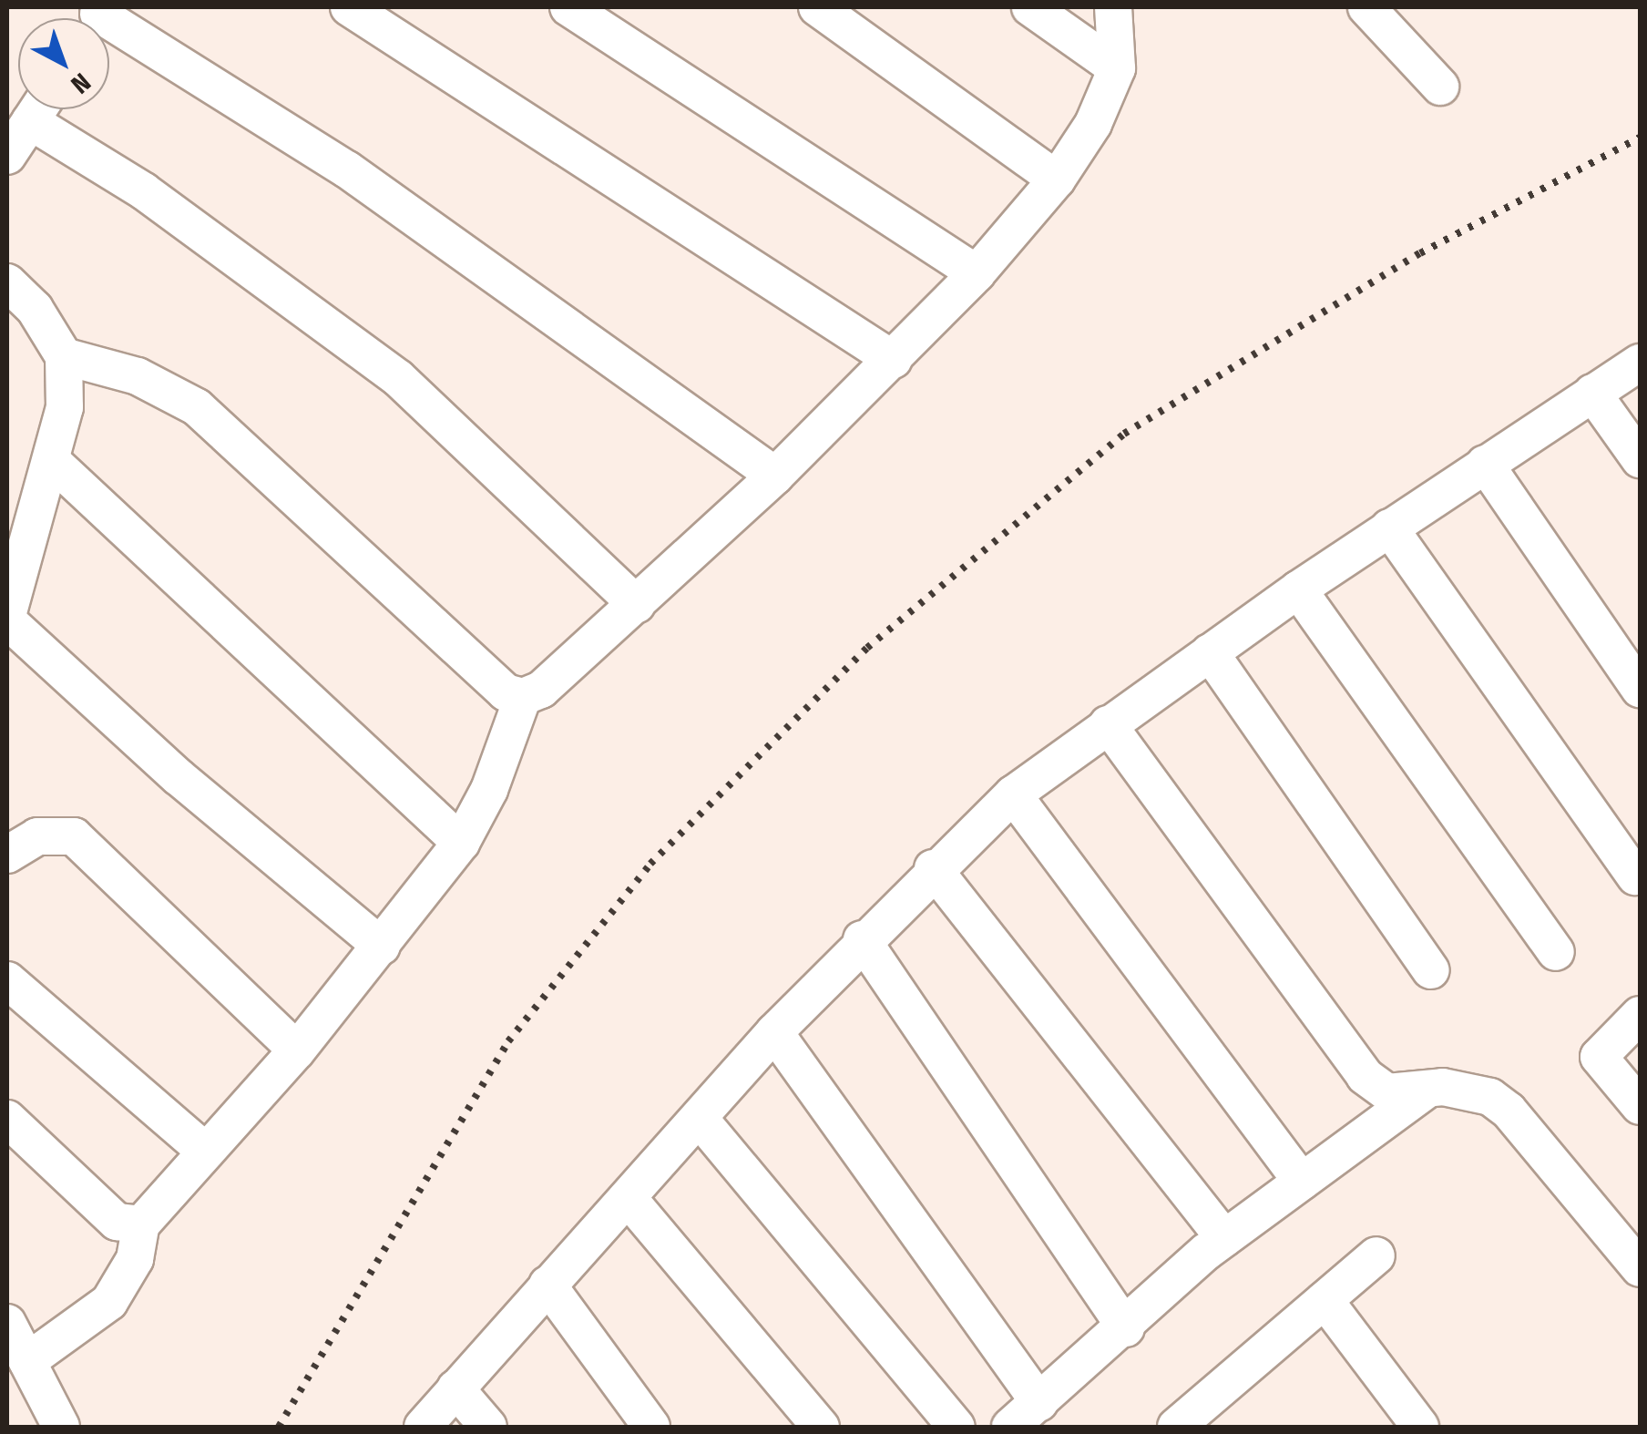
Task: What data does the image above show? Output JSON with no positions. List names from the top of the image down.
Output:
{
  "north": "bottom right"
}
